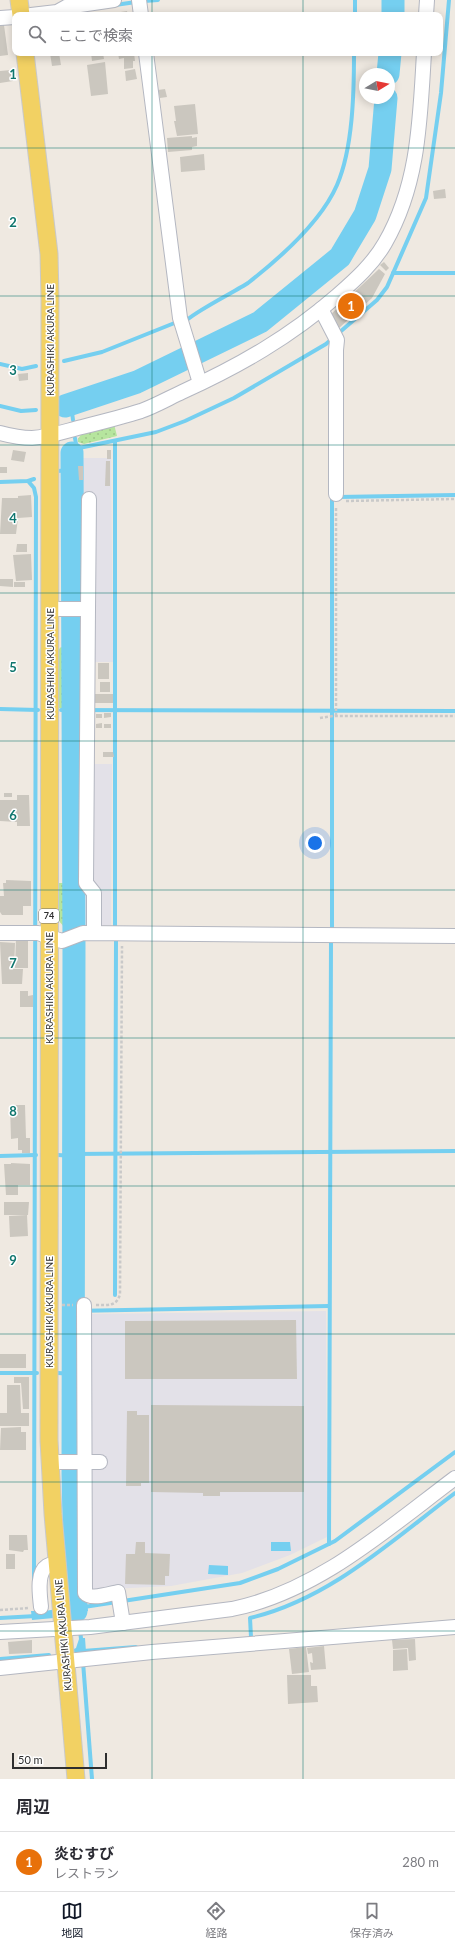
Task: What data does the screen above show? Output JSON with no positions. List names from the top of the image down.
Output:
{
  "streets": {
    "main road": ["KURASHIKI AKURA LINE", "74"]
  },
  "scale_bar": "50 m",
  "north": "right",
  "page": {
    "search": "ここで検索",
    "pins": "1",
    "scale": "50 m",
    "heading": "周辺",
    "list": [
      {
        "mark": "1",
        "name": "炎むすび",
        "note": "レストラン",
        "value": "280 m"
      }
    ],
    "nav": ["地図", "経路", "保存済み"]
  },
  "grid": {
    "rows": [
      "1",
      "2",
      "3",
      "4",
      "5",
      "6",
      "7",
      "8",
      "9"
    ]
  }
}
